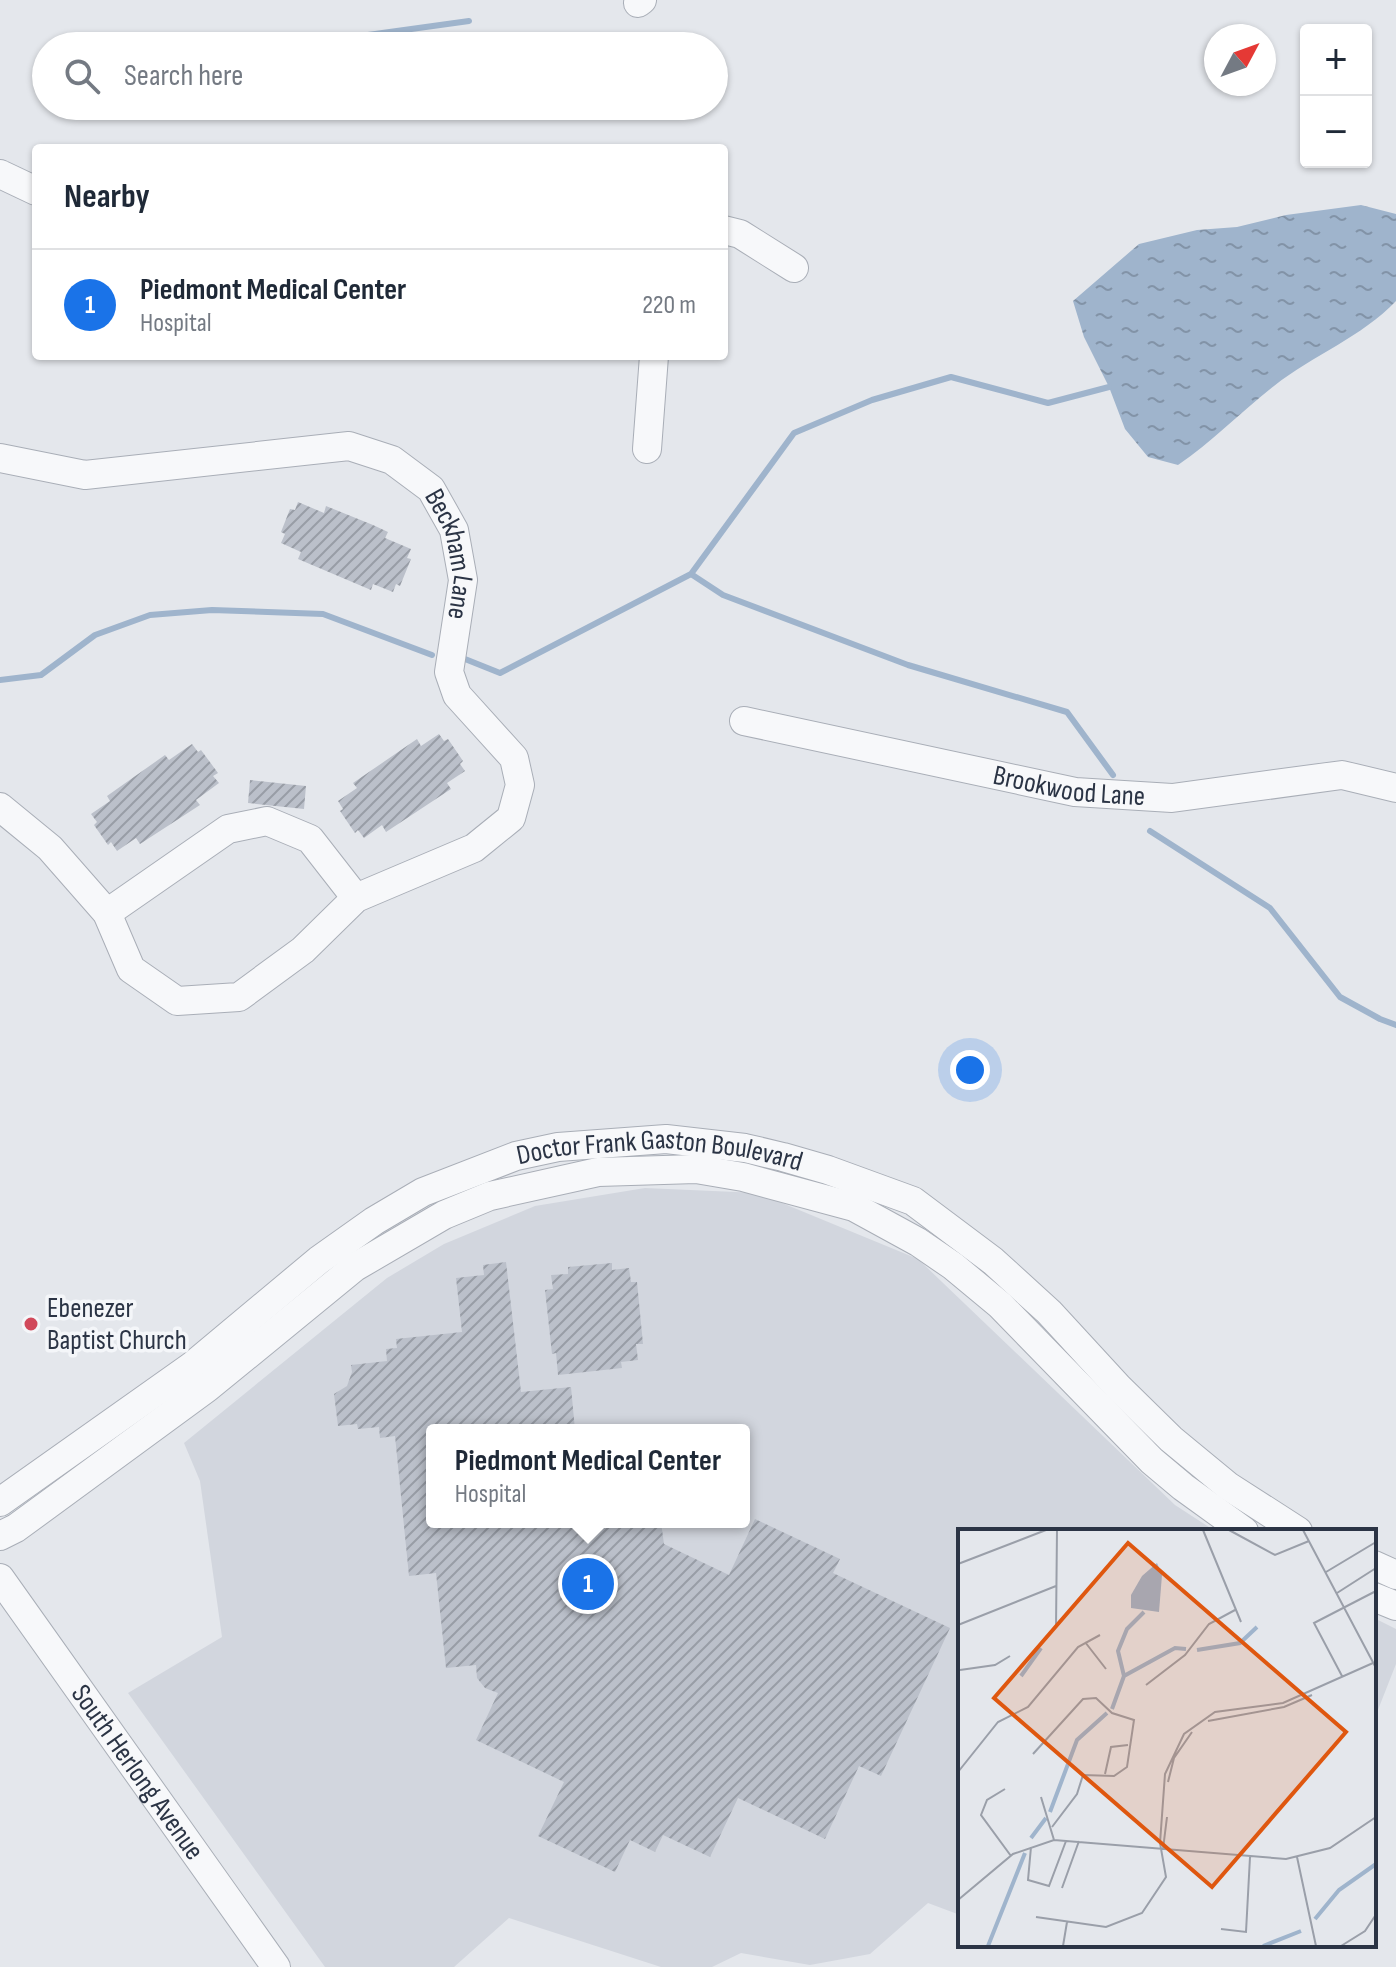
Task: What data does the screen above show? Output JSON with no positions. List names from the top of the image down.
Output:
{
  "streets": {
    "street": [
      "Beckham Lane",
      "Brookwood Lane",
      "Doctor Frank Gaston Boulevard",
      "South Herlong Avenue"
    ]
  },
  "places": ["Ebenezer Baptist Church"],
  "north": "top right",
  "page": {
    "map_buttons": ["+", "−"],
    "search": "Search here",
    "heading": "Nearby",
    "list": [
      {
        "mark": "1",
        "name": "Piedmont Medical Center",
        "note": "Hospital",
        "value": "220 m"
      }
    ],
    "popup": ["Piedmont Medical Center", "Hospital"],
    "pins": "1"
  }
}
